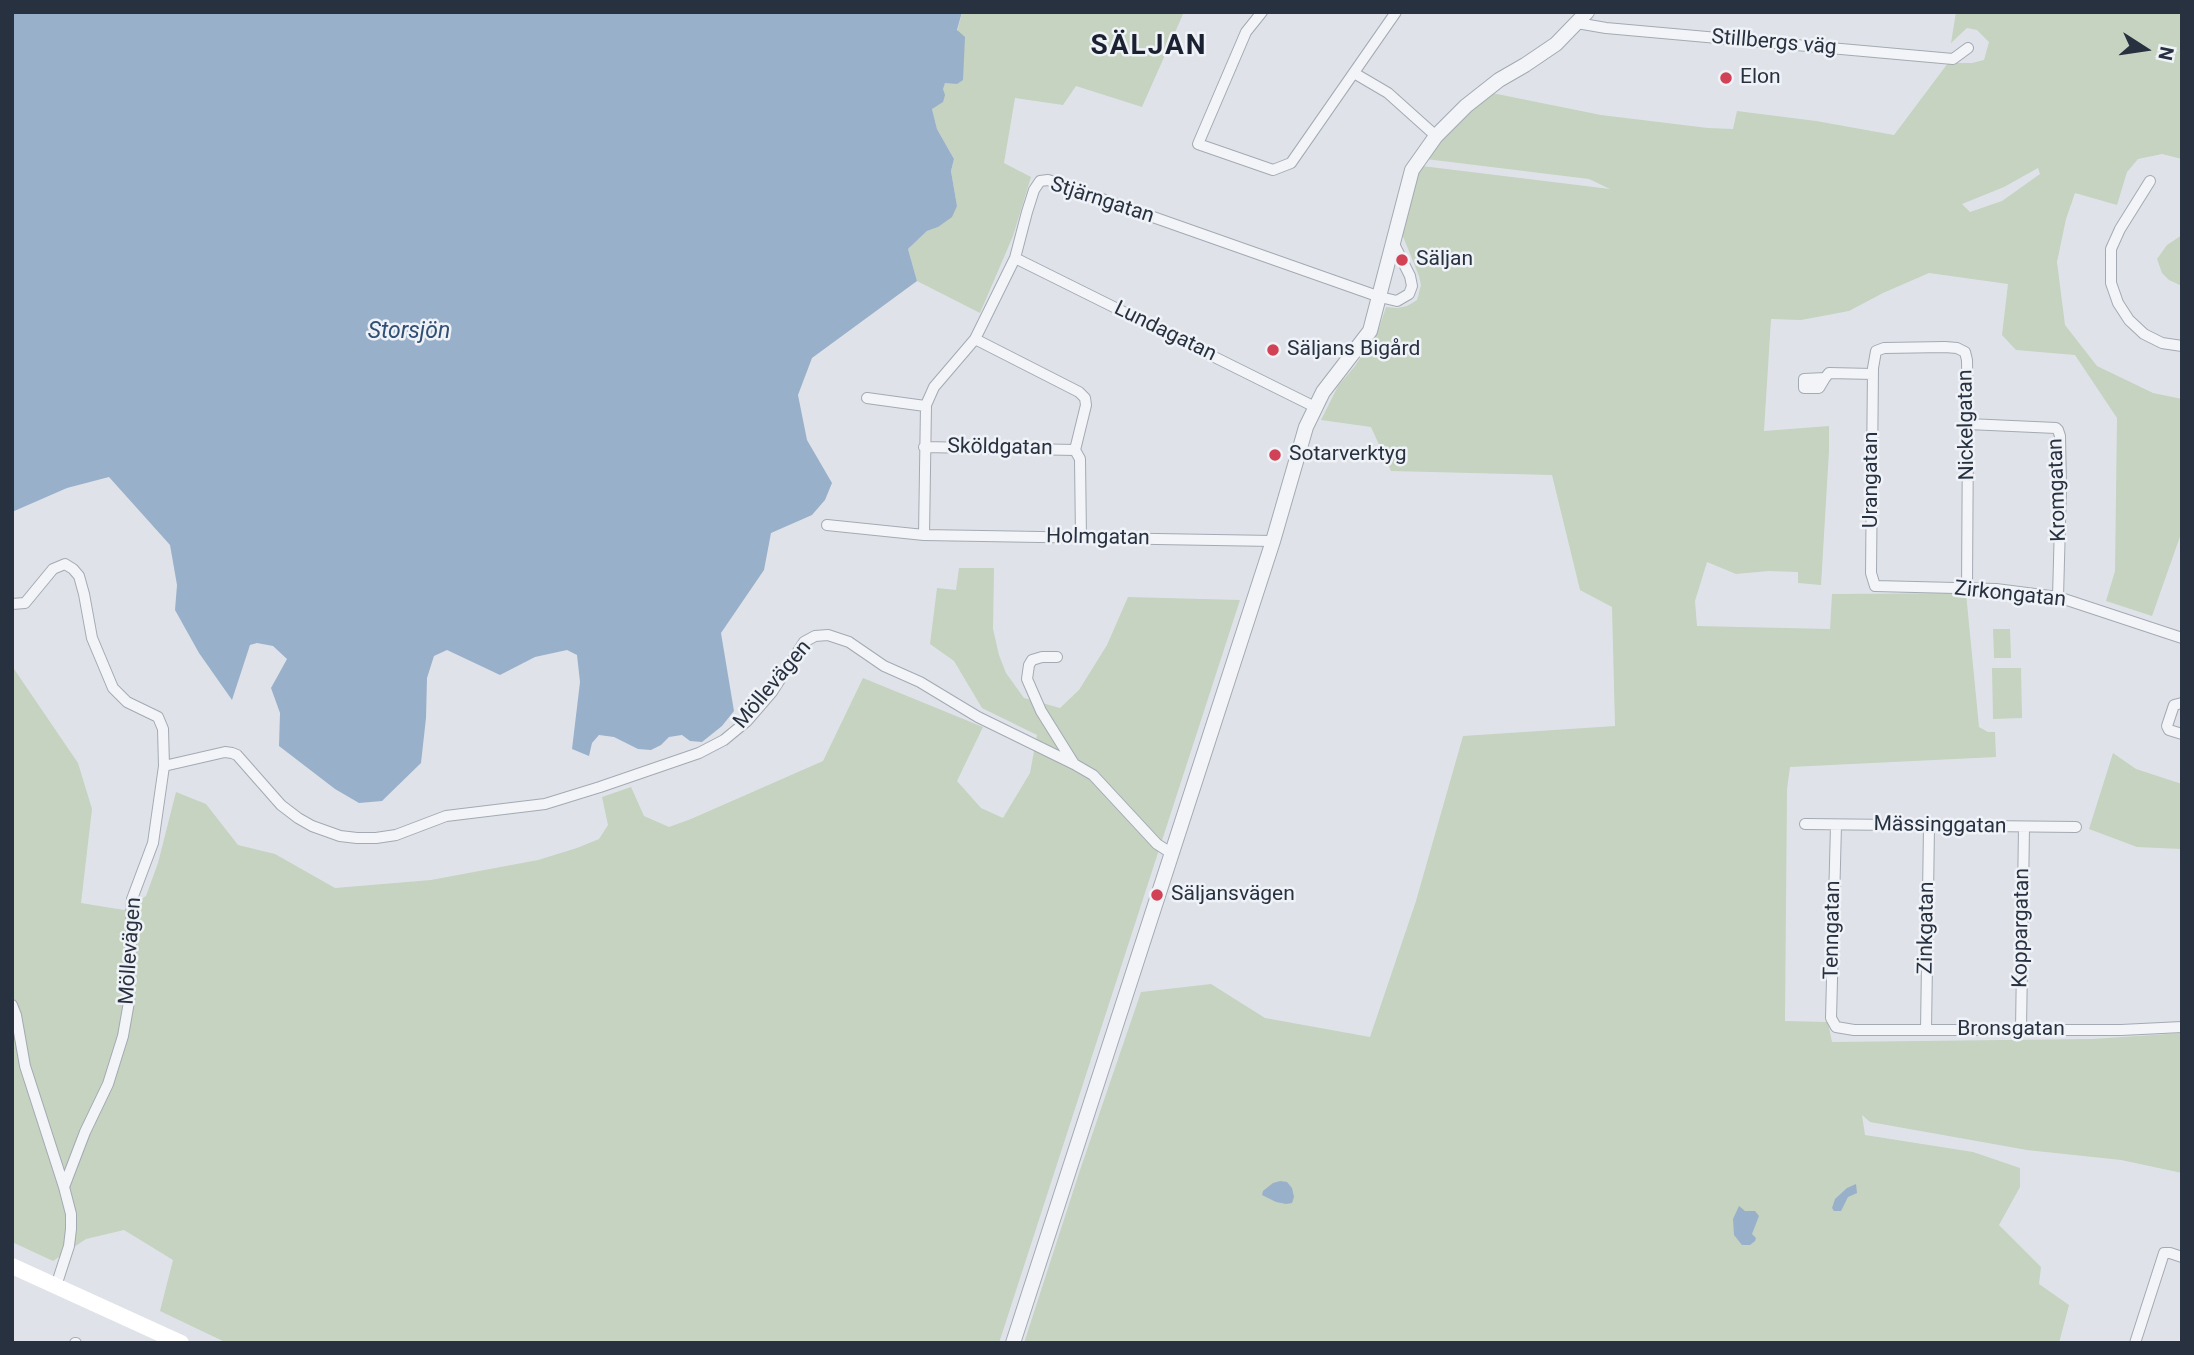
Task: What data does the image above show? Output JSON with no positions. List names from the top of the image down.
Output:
{
  "streets": {
    "street": [
      "Stillbergs väg",
      "Stjärngatan",
      "Lundagatan",
      "Nickelgatan",
      "Sköldgatan",
      "Urangatan",
      "Kromgatan",
      "Holmgatan",
      "Zirkongatan",
      "Möllevägen",
      "Mässinggatan",
      "Zinkgatan",
      "Koppargatan",
      "Tenngatan",
      "Bronsgatan"
    ]
  },
  "crossings": [
    ["Stjärngatan", "Lundagatan"],
    ["Stjärngatan", "Sköldgatan"],
    ["Stjärngatan", "Holmgatan"],
    ["Nickelgatan", "Urangatan"],
    ["Nickelgatan", "Kromgatan"],
    ["Nickelgatan", "Zirkongatan"],
    ["Urangatan", "Zirkongatan"],
    ["Kromgatan", "Zirkongatan"],
    ["Mässinggatan", "Zinkgatan"],
    ["Mässinggatan", "Koppargatan"],
    ["Mässinggatan", "Tenngatan"],
    ["Zinkgatan", "Bronsgatan"],
    ["Koppargatan", "Bronsgatan"],
    ["Tenngatan", "Bronsgatan"]
  ],
  "districts": ["SÄLJAN"],
  "water": ["Storsjön"],
  "places": [
    "Elon",
    "Säljan",
    "Säljans Bigård",
    "Sotarverktyg",
    "Säljansvägen"
  ],
  "north": "right"
}
